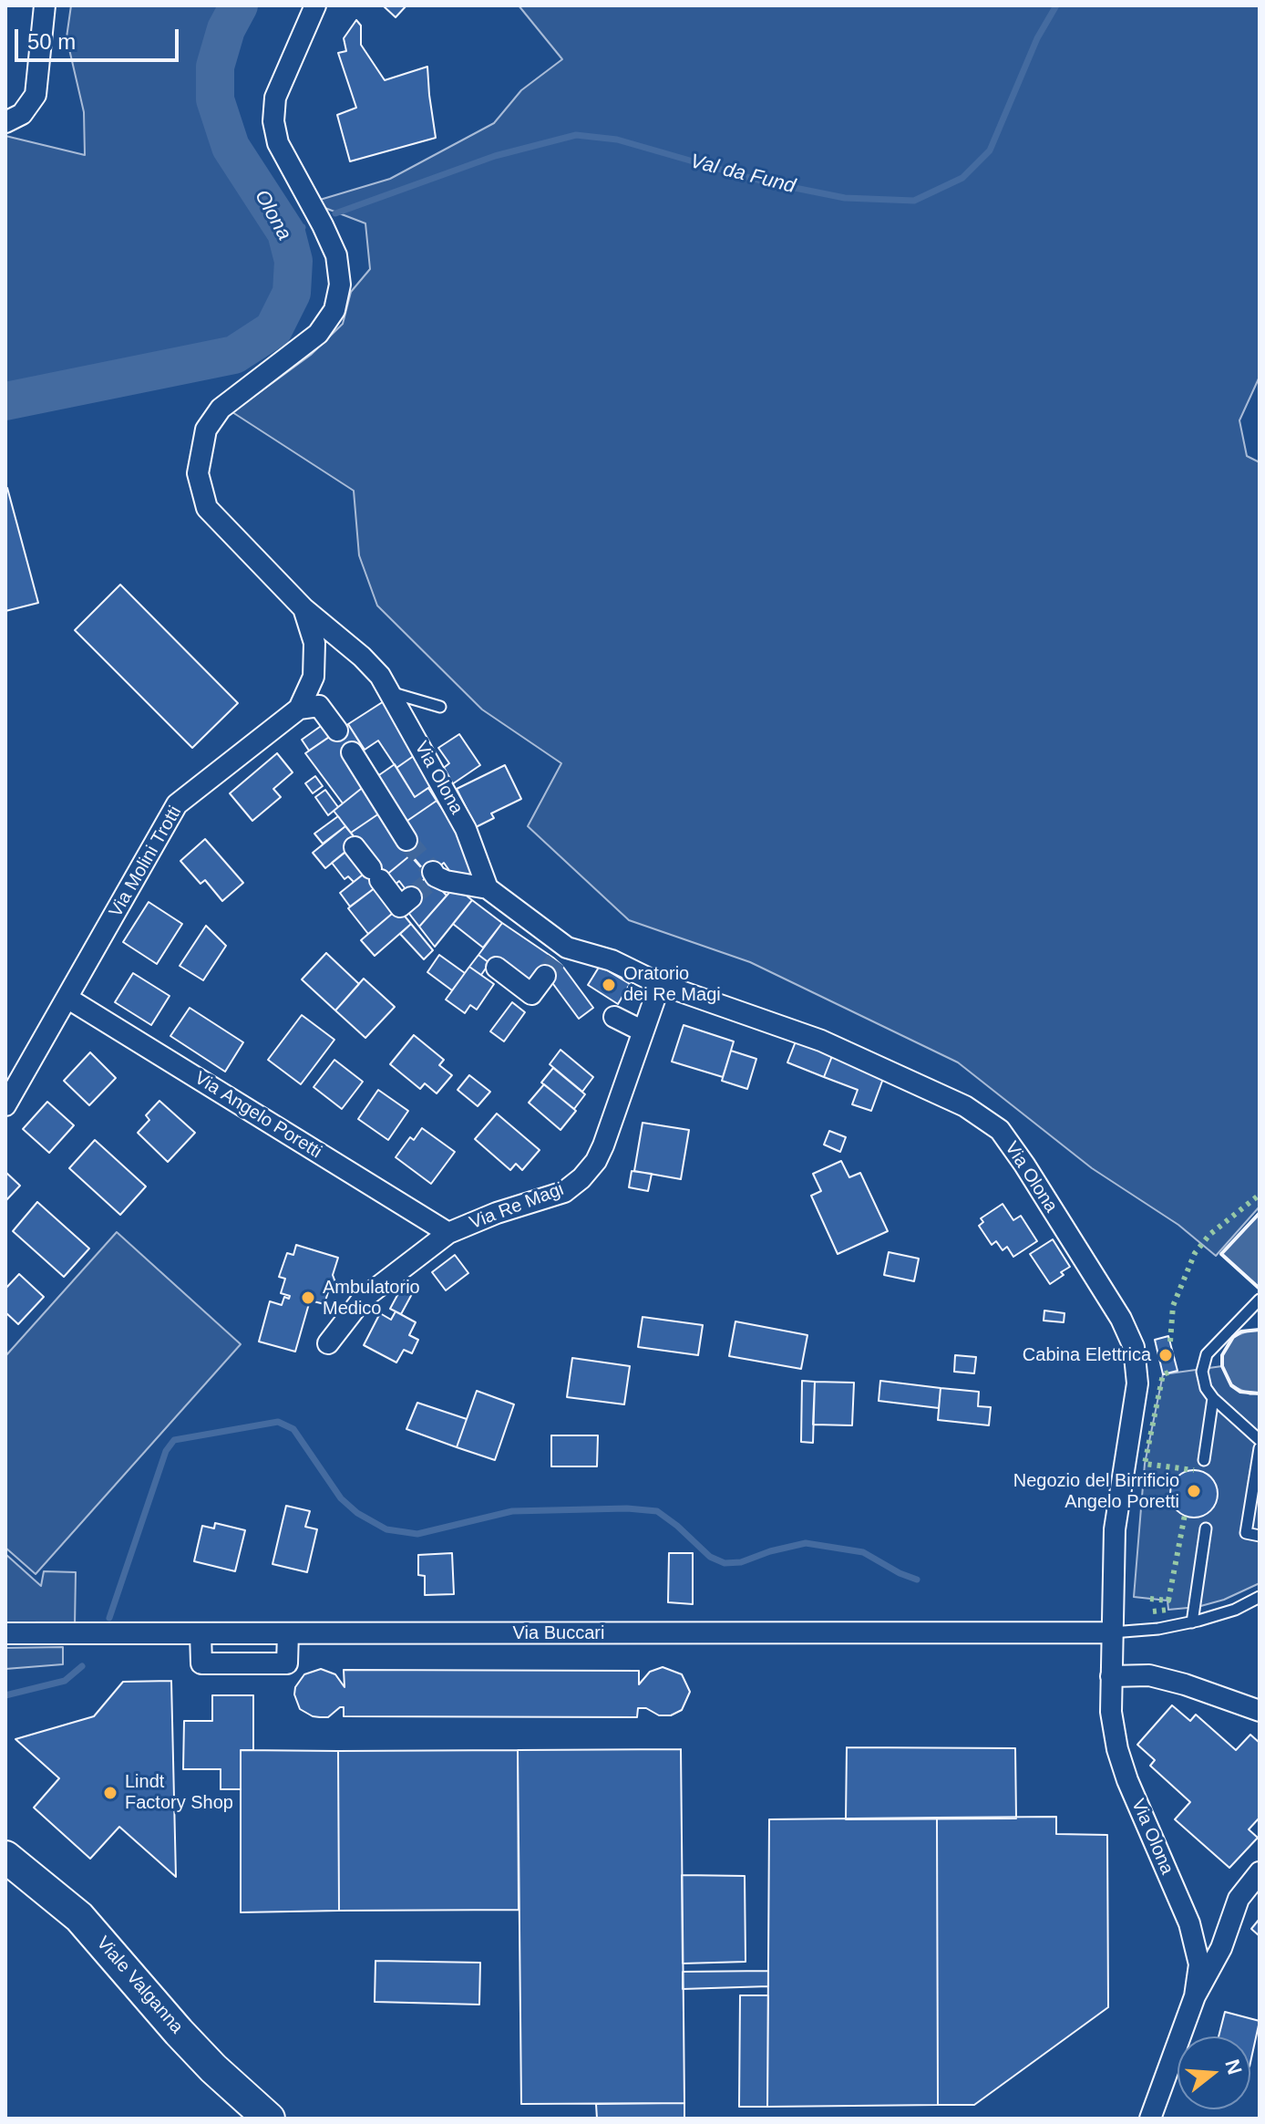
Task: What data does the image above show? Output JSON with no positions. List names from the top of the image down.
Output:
{
  "streets": {
    "main road": ["Viale Valganna"],
    "street": [
      "Via Olona",
      "Via Molini Trotti",
      "Via Angelo Poretti",
      "Via Re Magi",
      "Via Buccari"
    ]
  },
  "crossings": [
    ["Via Olona", "Via Molini Trotti"],
    ["Via Olona", "Via Re Magi"],
    ["Via Olona", "Via Buccari"],
    ["Via Molini Trotti", "Via Angelo Poretti"],
    ["Via Angelo Poretti", "Via Re Magi"]
  ],
  "water": ["Val da Fund", "Olona"],
  "places": [
    "Oratorio dei Re Magi",
    "Ambulatorio Medico",
    "Cabina Elettrica",
    "Negozio del Birrificio Angelo Poretti",
    "Lindt Factory Shop"
  ],
  "scale_bar": "50 m",
  "north": "right"
}
